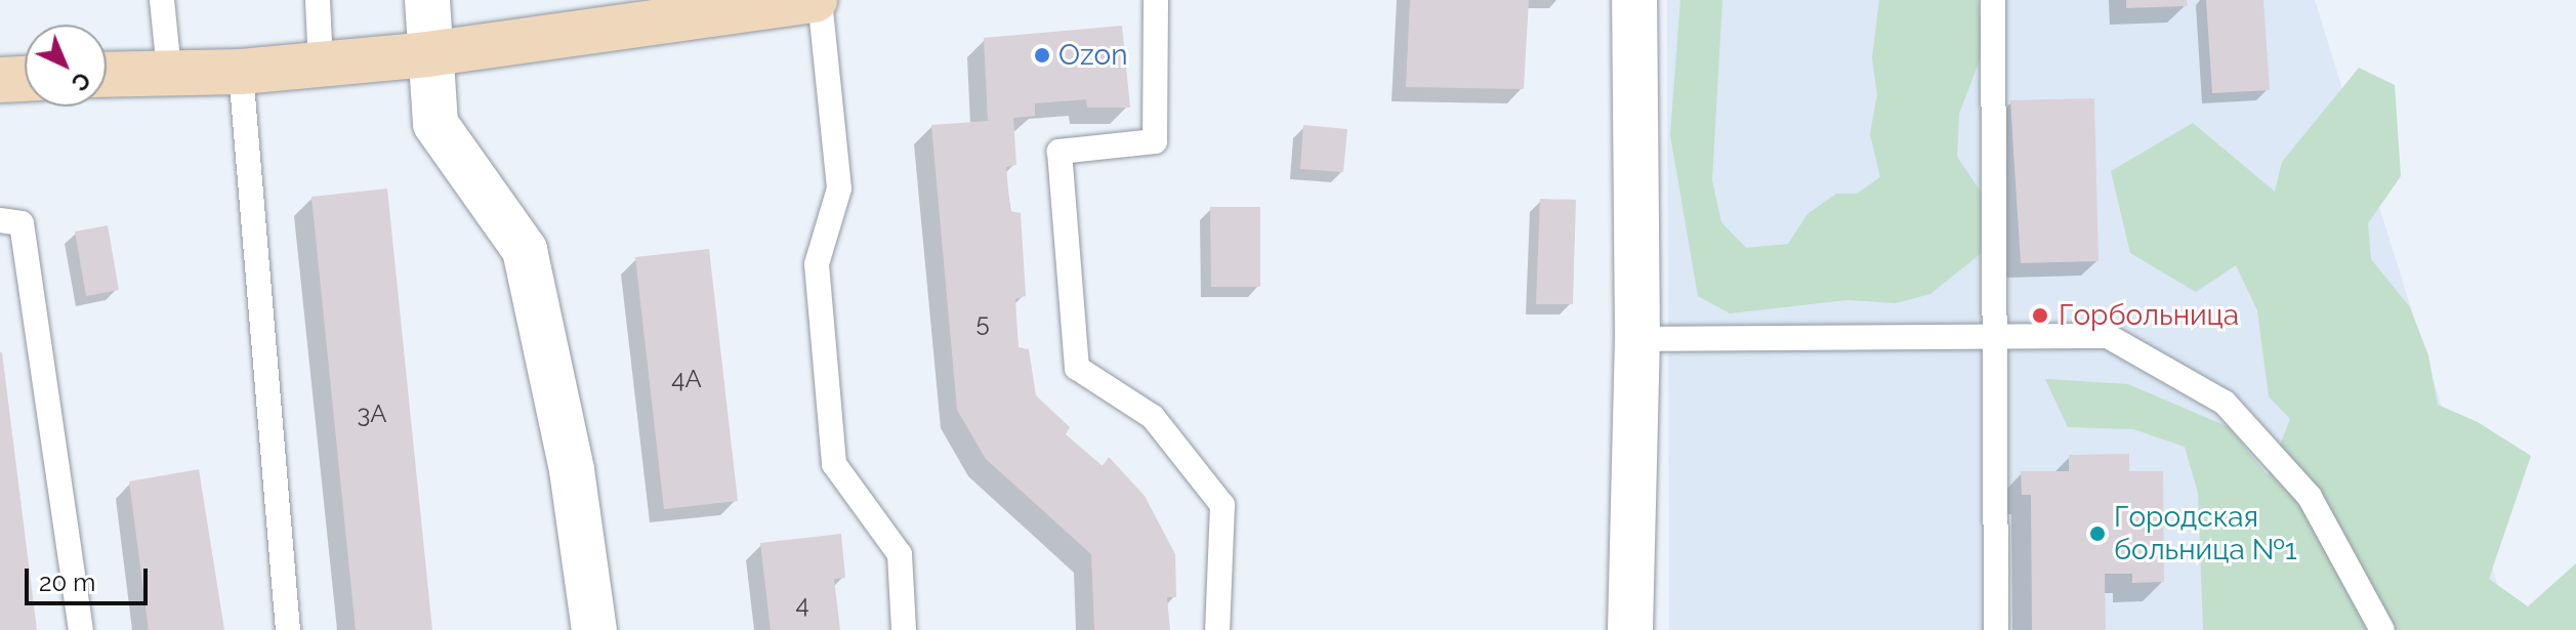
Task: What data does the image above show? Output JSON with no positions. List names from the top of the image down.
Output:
{
  "places": ["Ozon", "Горбольница", "Городская больница №1"],
  "house_numbers": [
    "5",
    "4А",
    "3А",
    "4"
  ],
  "scale_bar": "20 m",
  "north": "bottom right"
}
